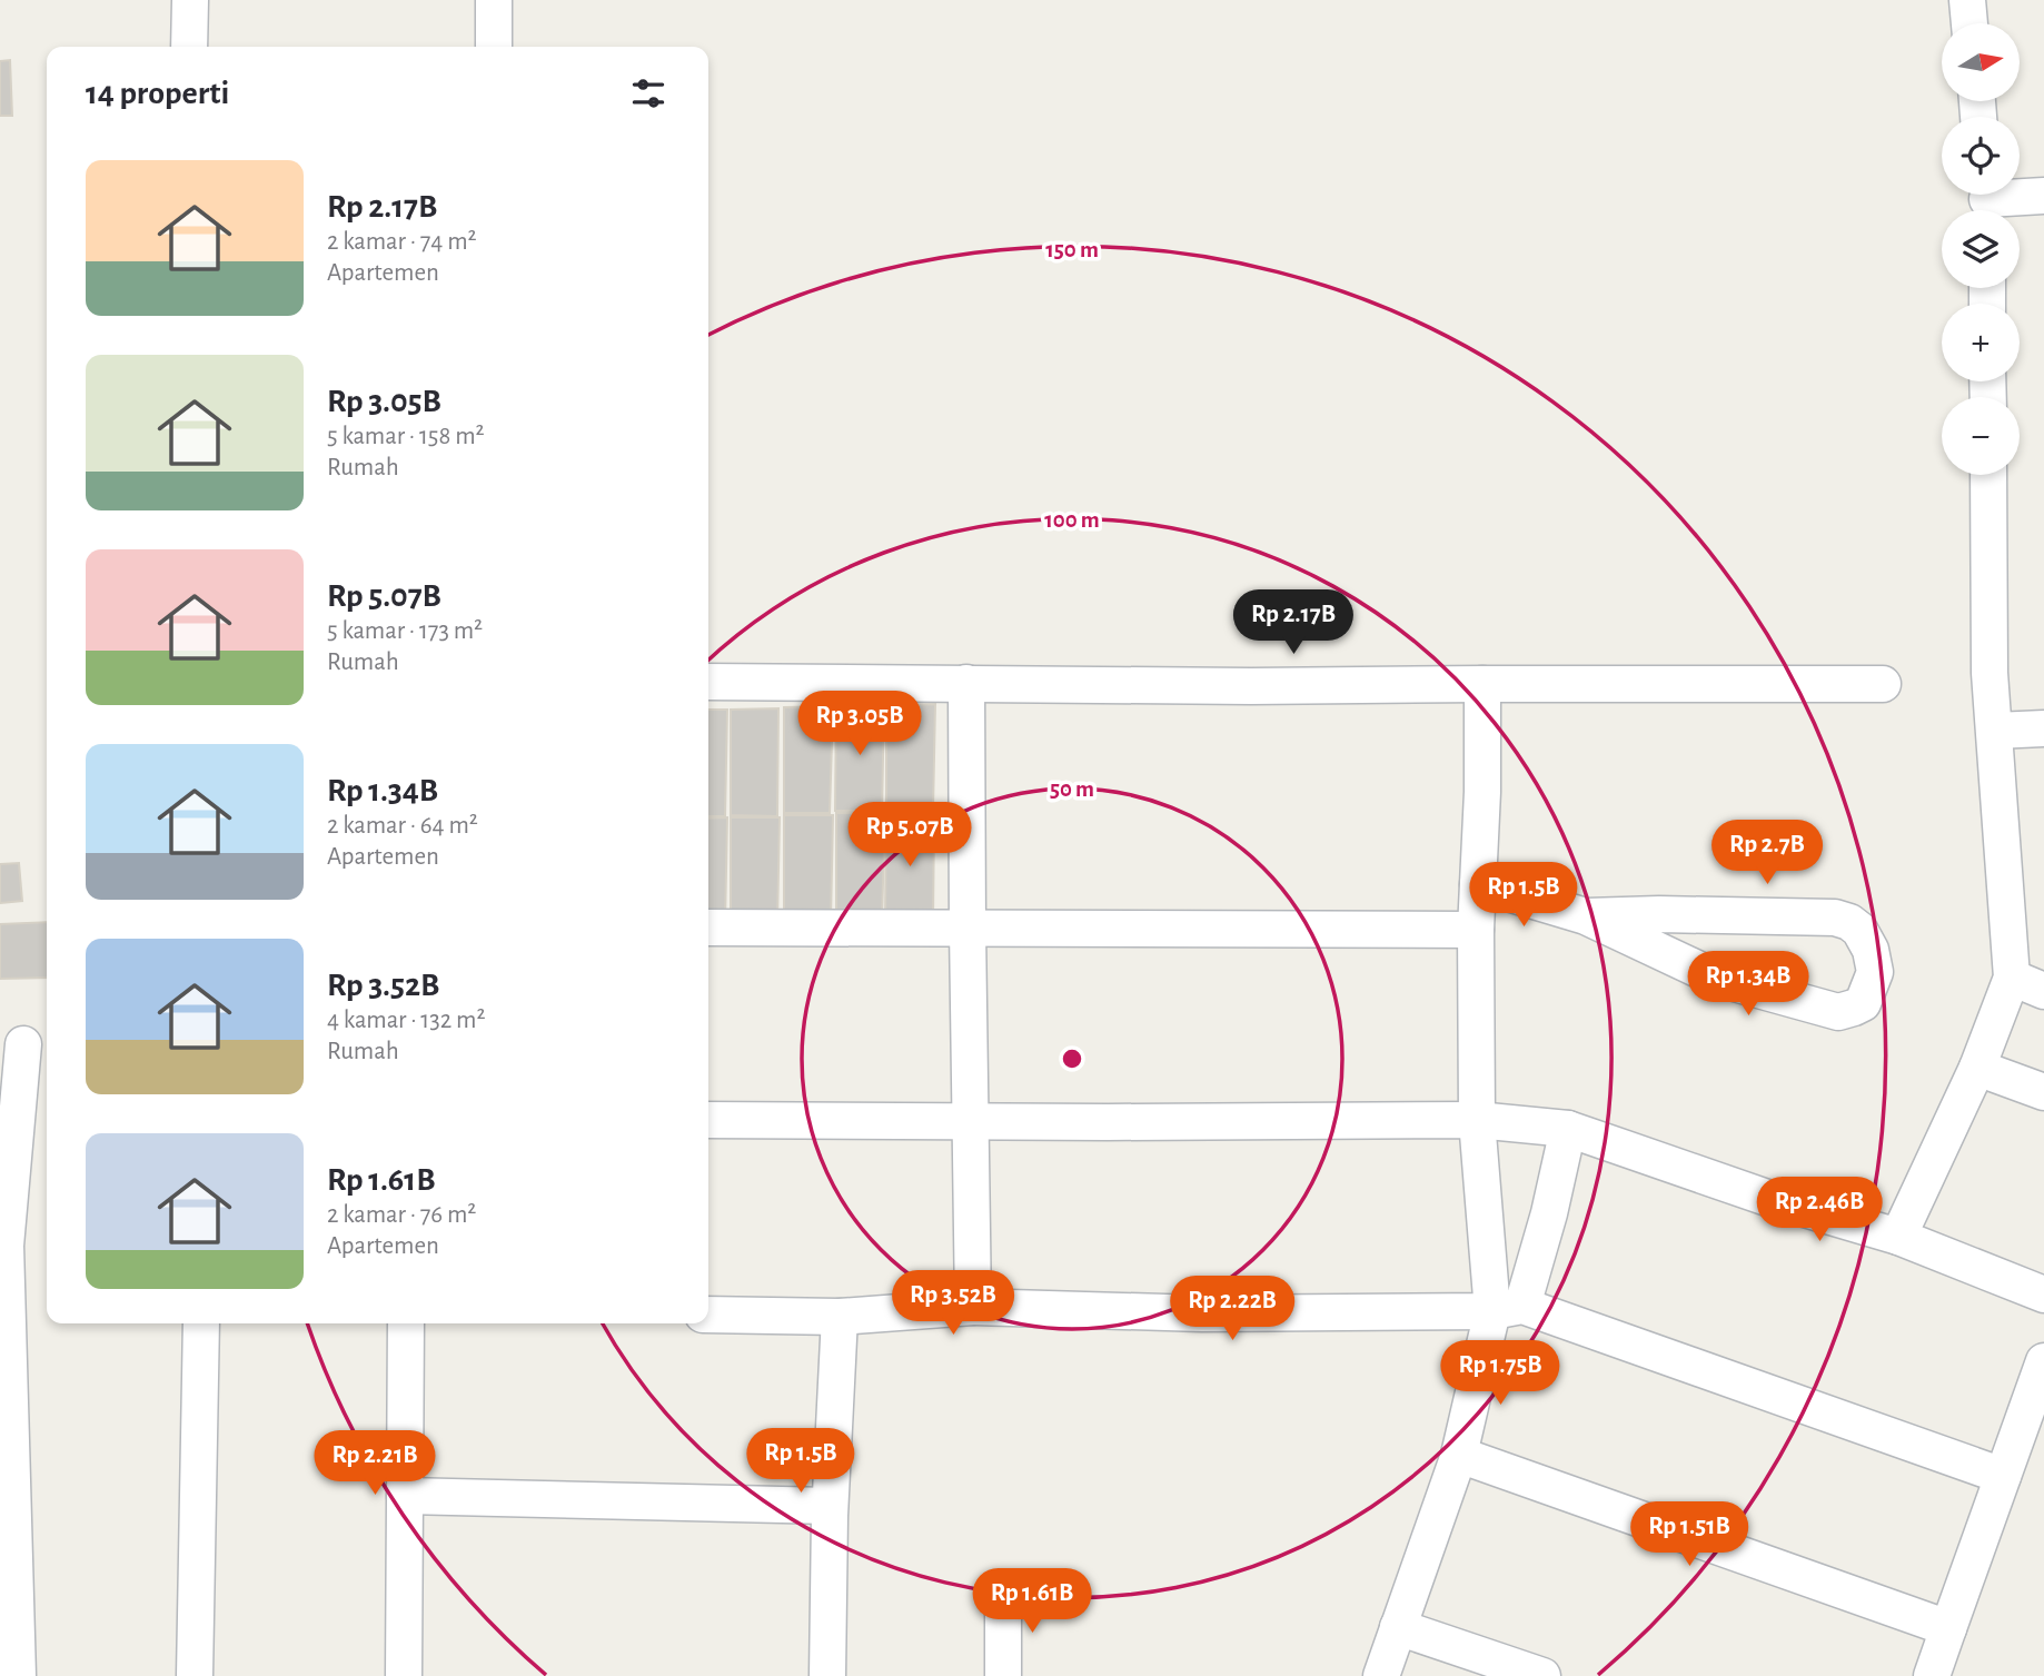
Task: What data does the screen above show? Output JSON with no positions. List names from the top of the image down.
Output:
{
  "north": "right",
  "page": {
    "map_buttons": ["+", "−"],
    "heading": "14 properti",
    "list": [
      {
        "name": "Rp 2.17B",
        "note": "2 kamar · 74 m² · Apartemen"
      },
      {
        "name": "Rp 3.05B",
        "note": "5 kamar · 158 m² · Rumah"
      },
      {
        "name": "Rp 5.07B",
        "note": "5 kamar · 173 m² · Rumah"
      },
      {
        "name": "Rp 1.34B",
        "note": "2 kamar · 64 m² · Apartemen"
      },
      {
        "name": "Rp 3.52B",
        "note": "4 kamar · 132 m² · Rumah"
      },
      {
        "name": "Rp 1.61B",
        "note": "2 kamar · 76 m² · Apartemen"
      }
    ],
    "price": [
      "Rp 2.17B",
      "Rp 3.05B",
      "Rp 5.07B",
      "Rp 2.7B",
      "Rp 1.5B",
      "Rp 1.34B",
      "Rp 2.46B",
      "Rp 3.52B",
      "Rp 2.22B",
      "Rp 1.75B",
      "Rp 1.5B",
      "Rp 2.21B",
      "Rp 1.51B",
      "Rp 1.61B"
    ]
  },
  "rings": ["150 m", "100 m", "50 m"]
}
